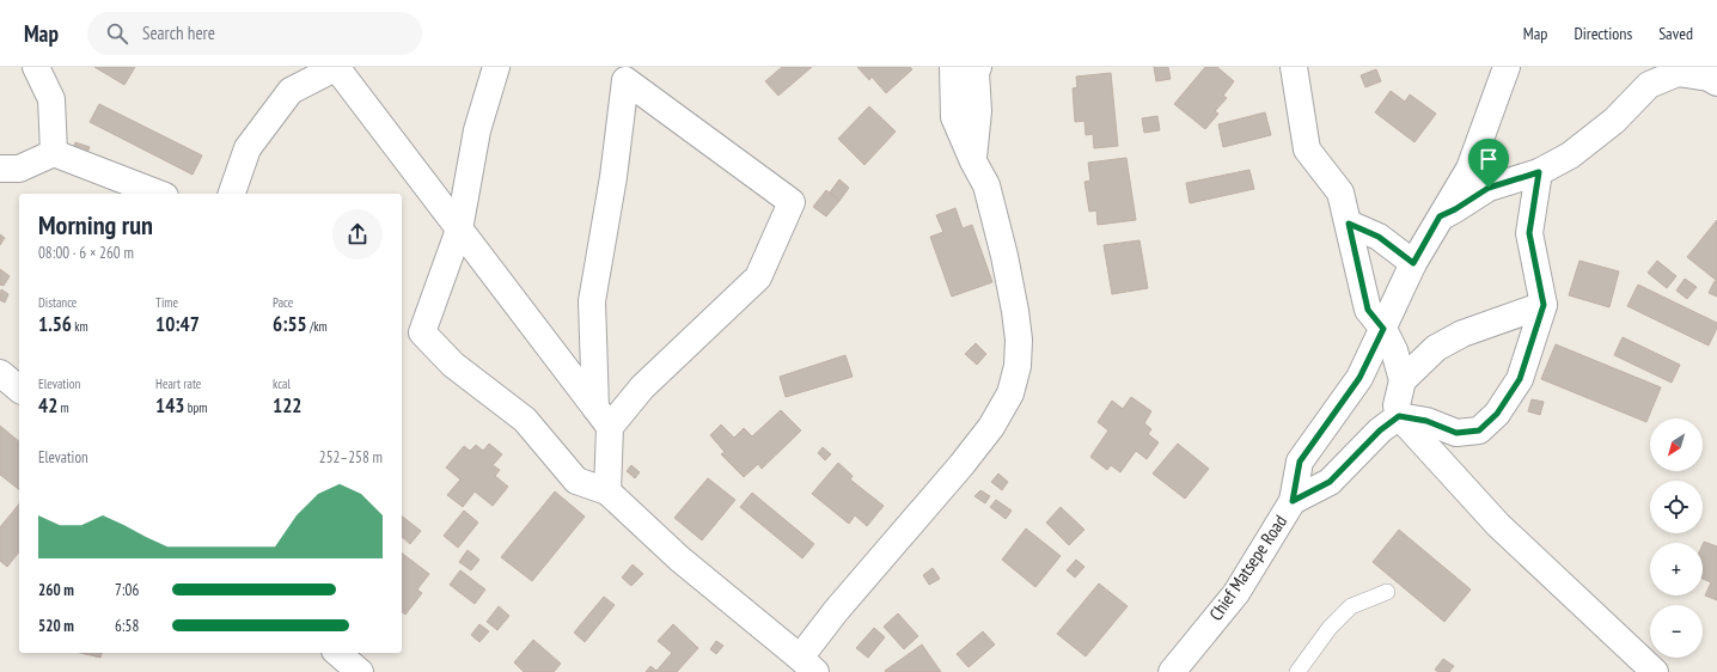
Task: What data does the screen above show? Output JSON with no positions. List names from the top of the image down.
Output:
{
  "streets": {
    "street": ["Chief Matsepe Road"]
  },
  "north": "bottom left",
  "page": {
    "header": "Map",
    "search": "Search here",
    "nav": ["Map", "Directions", "Saved"],
    "heading": ["Morning run", "08:00 · 6 × 260 m"],
    "stats": [
      ["Distance", "1.56 km"],
      ["Time", "10:47"],
      ["Pace", "6:55 /km"],
      ["Elevation", "42 m"],
      ["Heart rate", "143 bpm"],
      ["kcal", "122"]
    ],
    "map_buttons": ["+", "−"],
    "chart": ["Elevation", "252–258 m"],
    "list": [
      {
        "name": "260 m",
        "note": "7:06"
      },
      {
        "name": "520 m",
        "note": "6:58"
      }
    ]
  }
}
